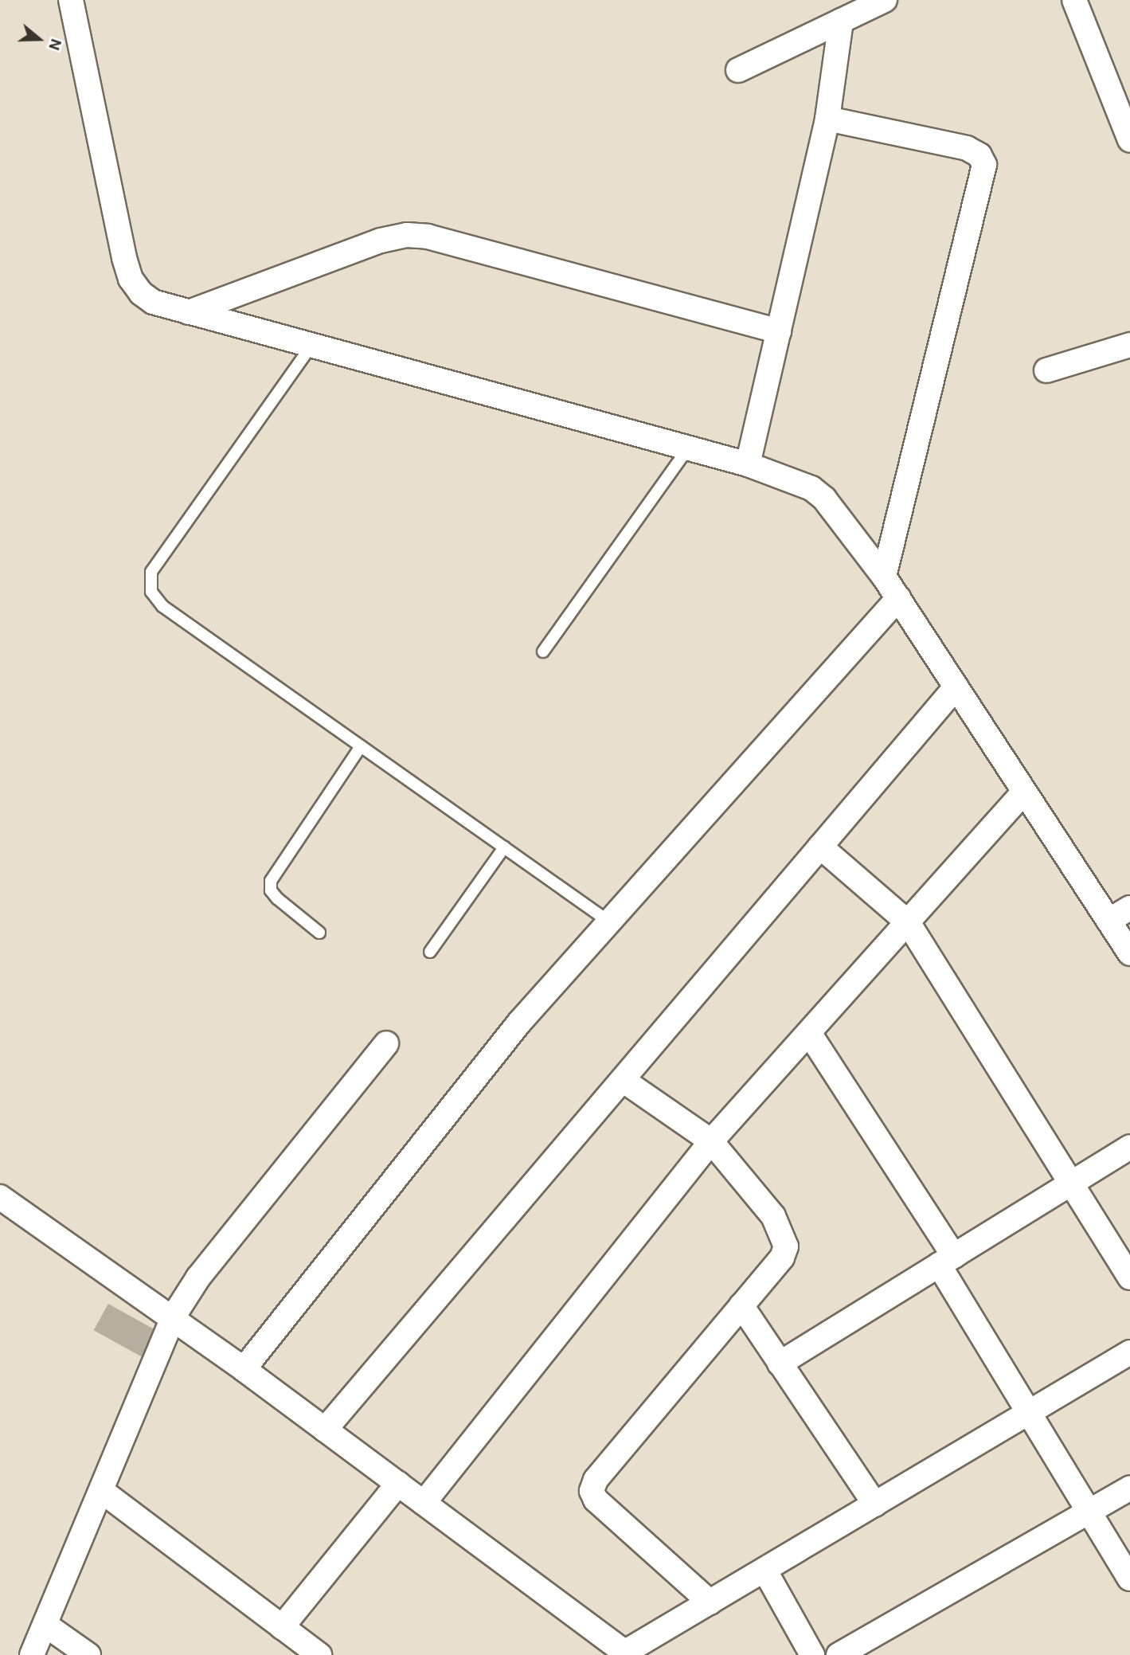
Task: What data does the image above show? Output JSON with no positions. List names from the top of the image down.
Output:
{
  "north": "right"
}
